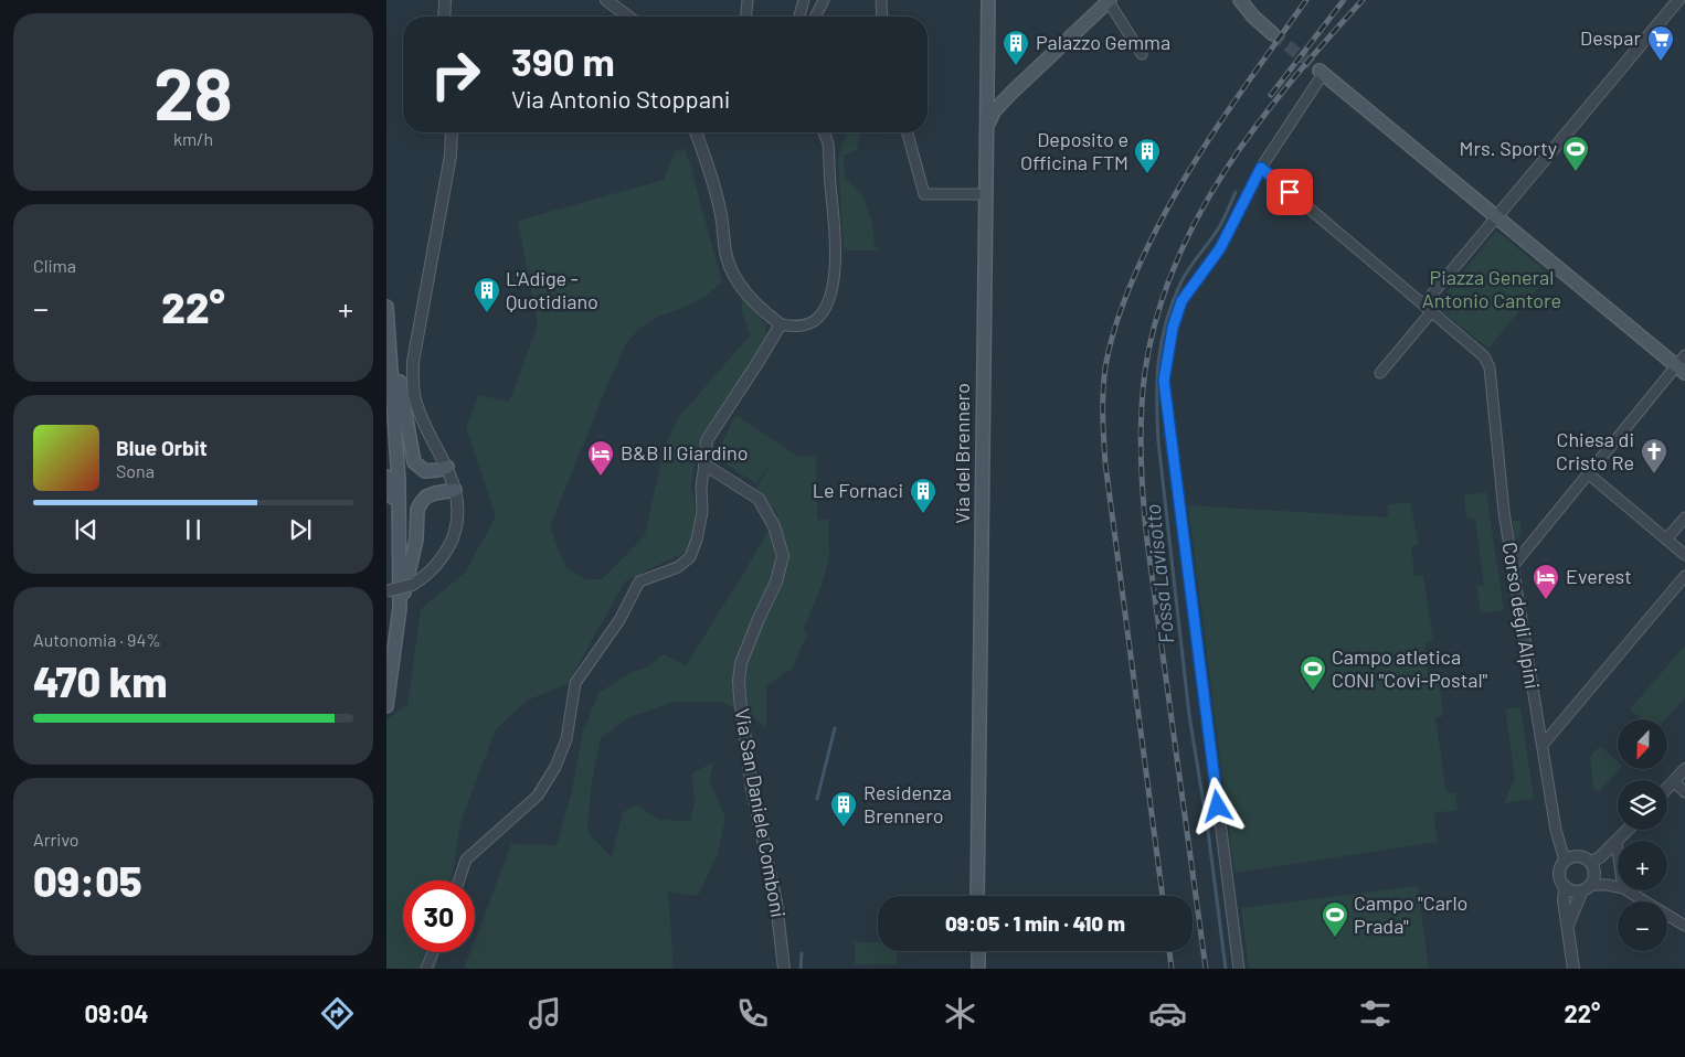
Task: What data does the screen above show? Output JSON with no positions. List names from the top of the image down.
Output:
{
  "streets": {
    "main road": ["Via del Brennero"],
    "street": ["Corso degli Alpini", "Via San Daniele Comboni"]
  },
  "water": ["Fossa Lavisotto"],
  "parks": ["Piazza General Antonio Cantore"],
  "places": {
    "supermarket": ["Despar"],
    "building": [
      "Palazzo Gemma",
      "Deposito e Officina FTM",
      "L'Adige - Quotidiano",
      "Le Fornaci",
      "Residenza Brennero"
    ],
    "sports": ["Mrs. Sporty", "Campo atletica CONI \"Covi-Postal\"", "Campo \"Carlo Prada\""],
    "church": ["Chiesa di Cristo Re"],
    "hotel": ["B&B Il Giardino", "Everest"]
  },
  "north": "bottom",
  "page": {
    "tile": [
      ["28", "km/h"],
      "Clima",
      ["Autonomia · 94%", "470 km"],
      ["Arrivo", "09:05"]
    ],
    "turn": ["390 m", "Via Antonio Stoppani"],
    "heat": ["−", "22°", "+"],
    "song": ["Blue Orbit", "Sona"],
    "map_buttons": ["+", "−"],
    "limit": "30",
    "trip": "09:05 · 1 min · 410 m",
    "tabs": ["09:04", "22°"]
  }
}
